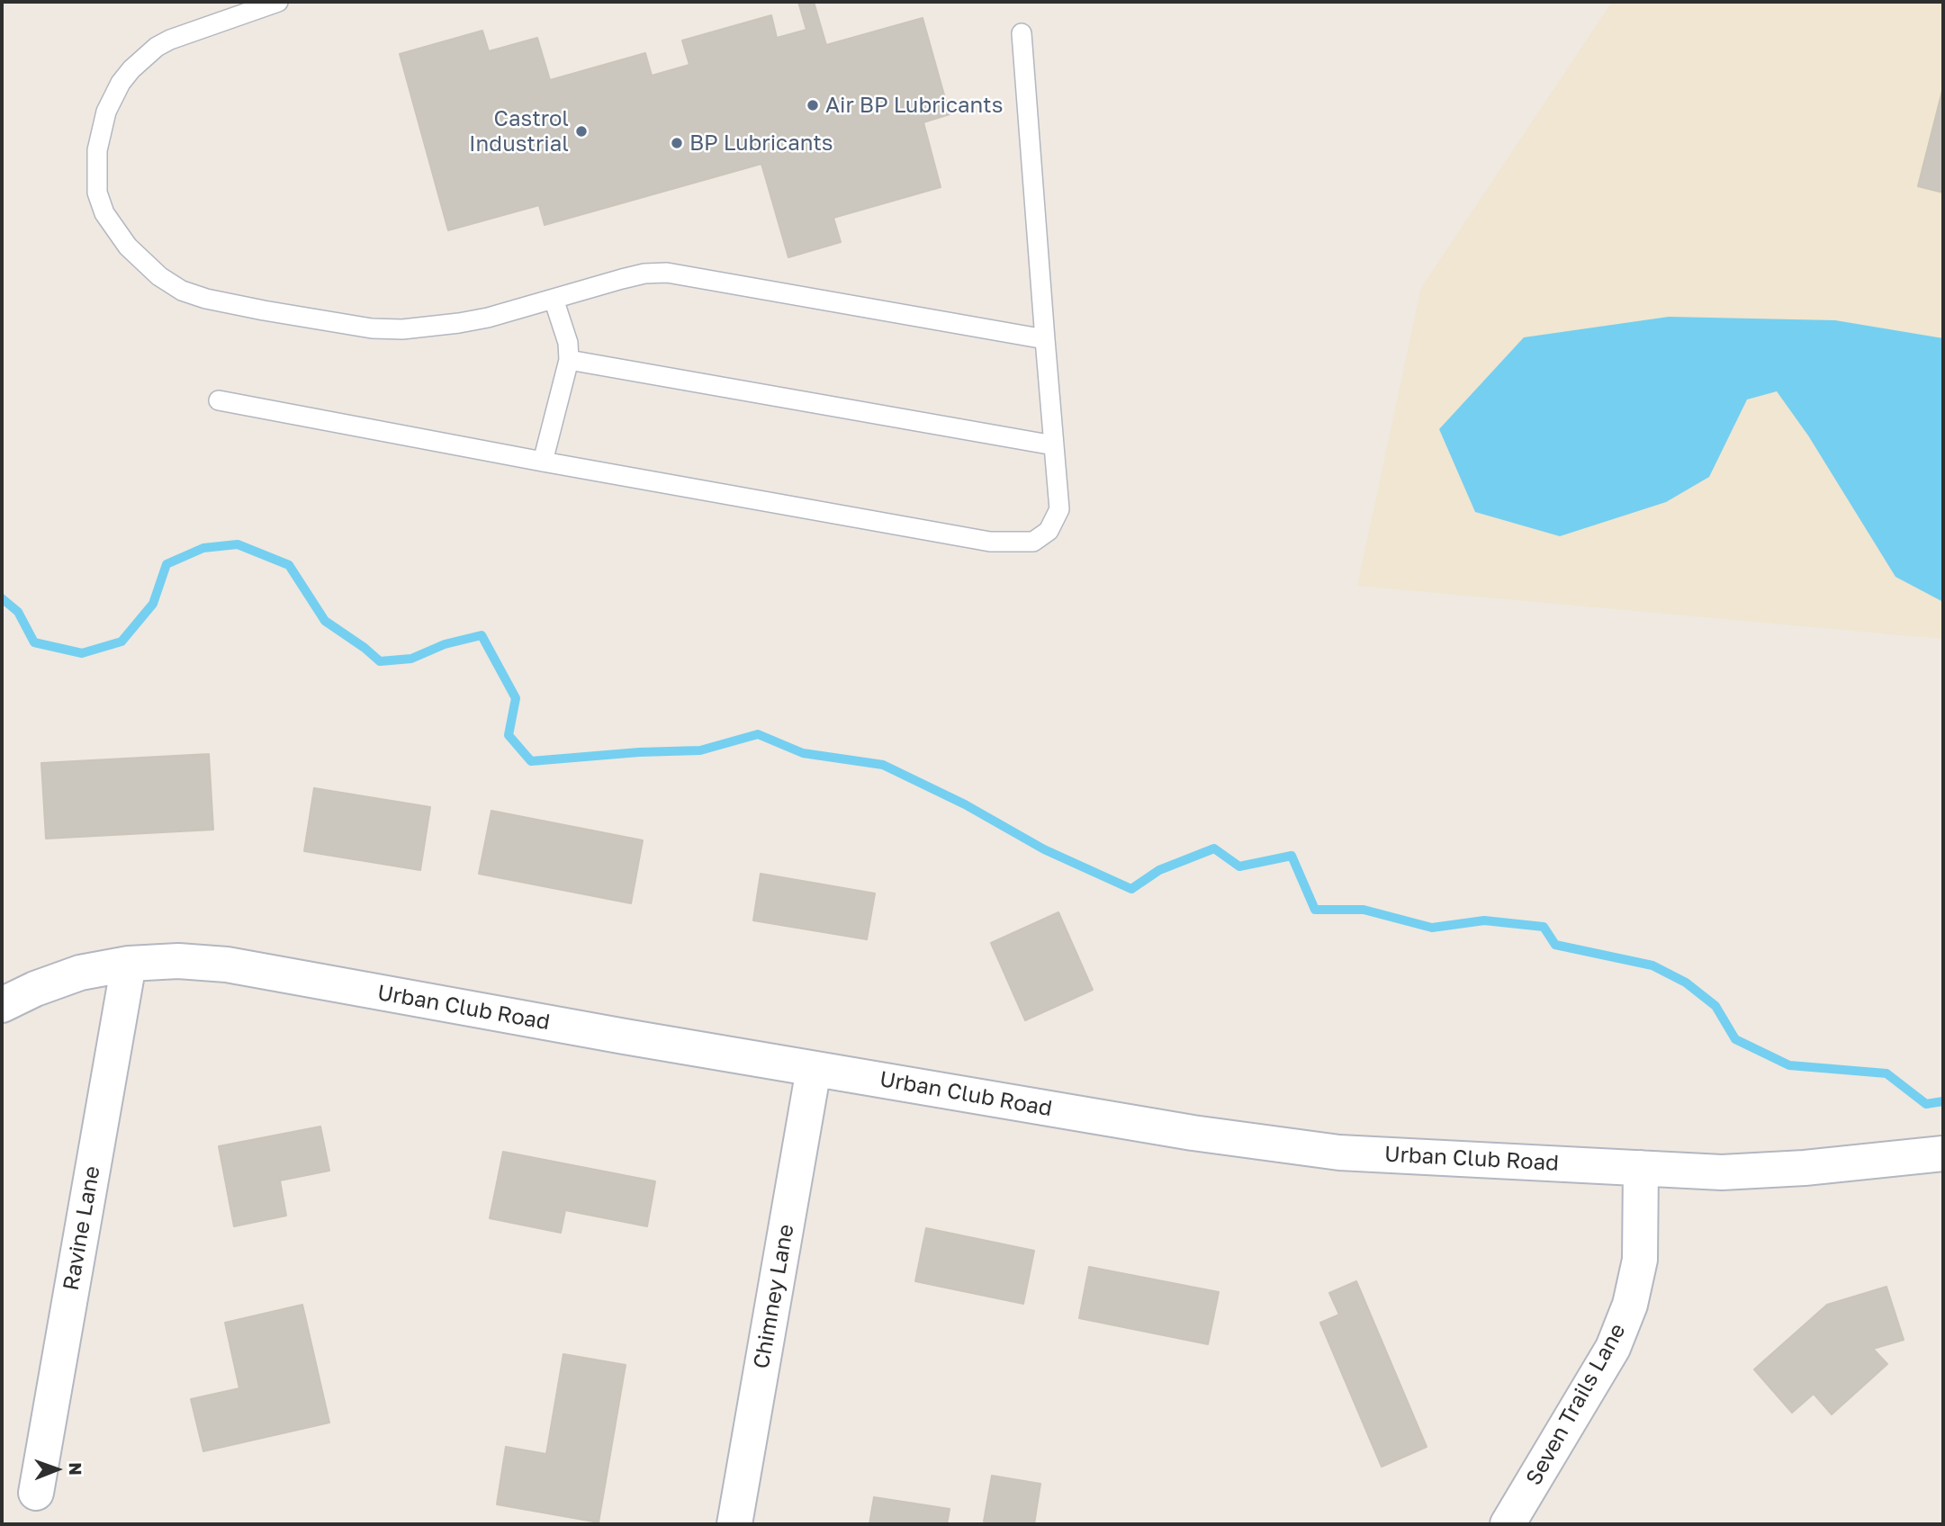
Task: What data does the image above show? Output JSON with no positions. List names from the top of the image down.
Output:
{
  "streets": {
    "street": [
      "Urban Club Road",
      "Ravine Lane",
      "Chimney Lane",
      "Seven Trails Lane"
    ]
  },
  "crossings": [
    ["Urban Club Road", "Ravine Lane"],
    ["Urban Club Road", "Chimney Lane"],
    ["Urban Club Road", "Seven Trails Lane"]
  ],
  "places": ["Air BP Lubricants", "Castrol Industrial", "BP Lubricants"],
  "north": "right"
}
